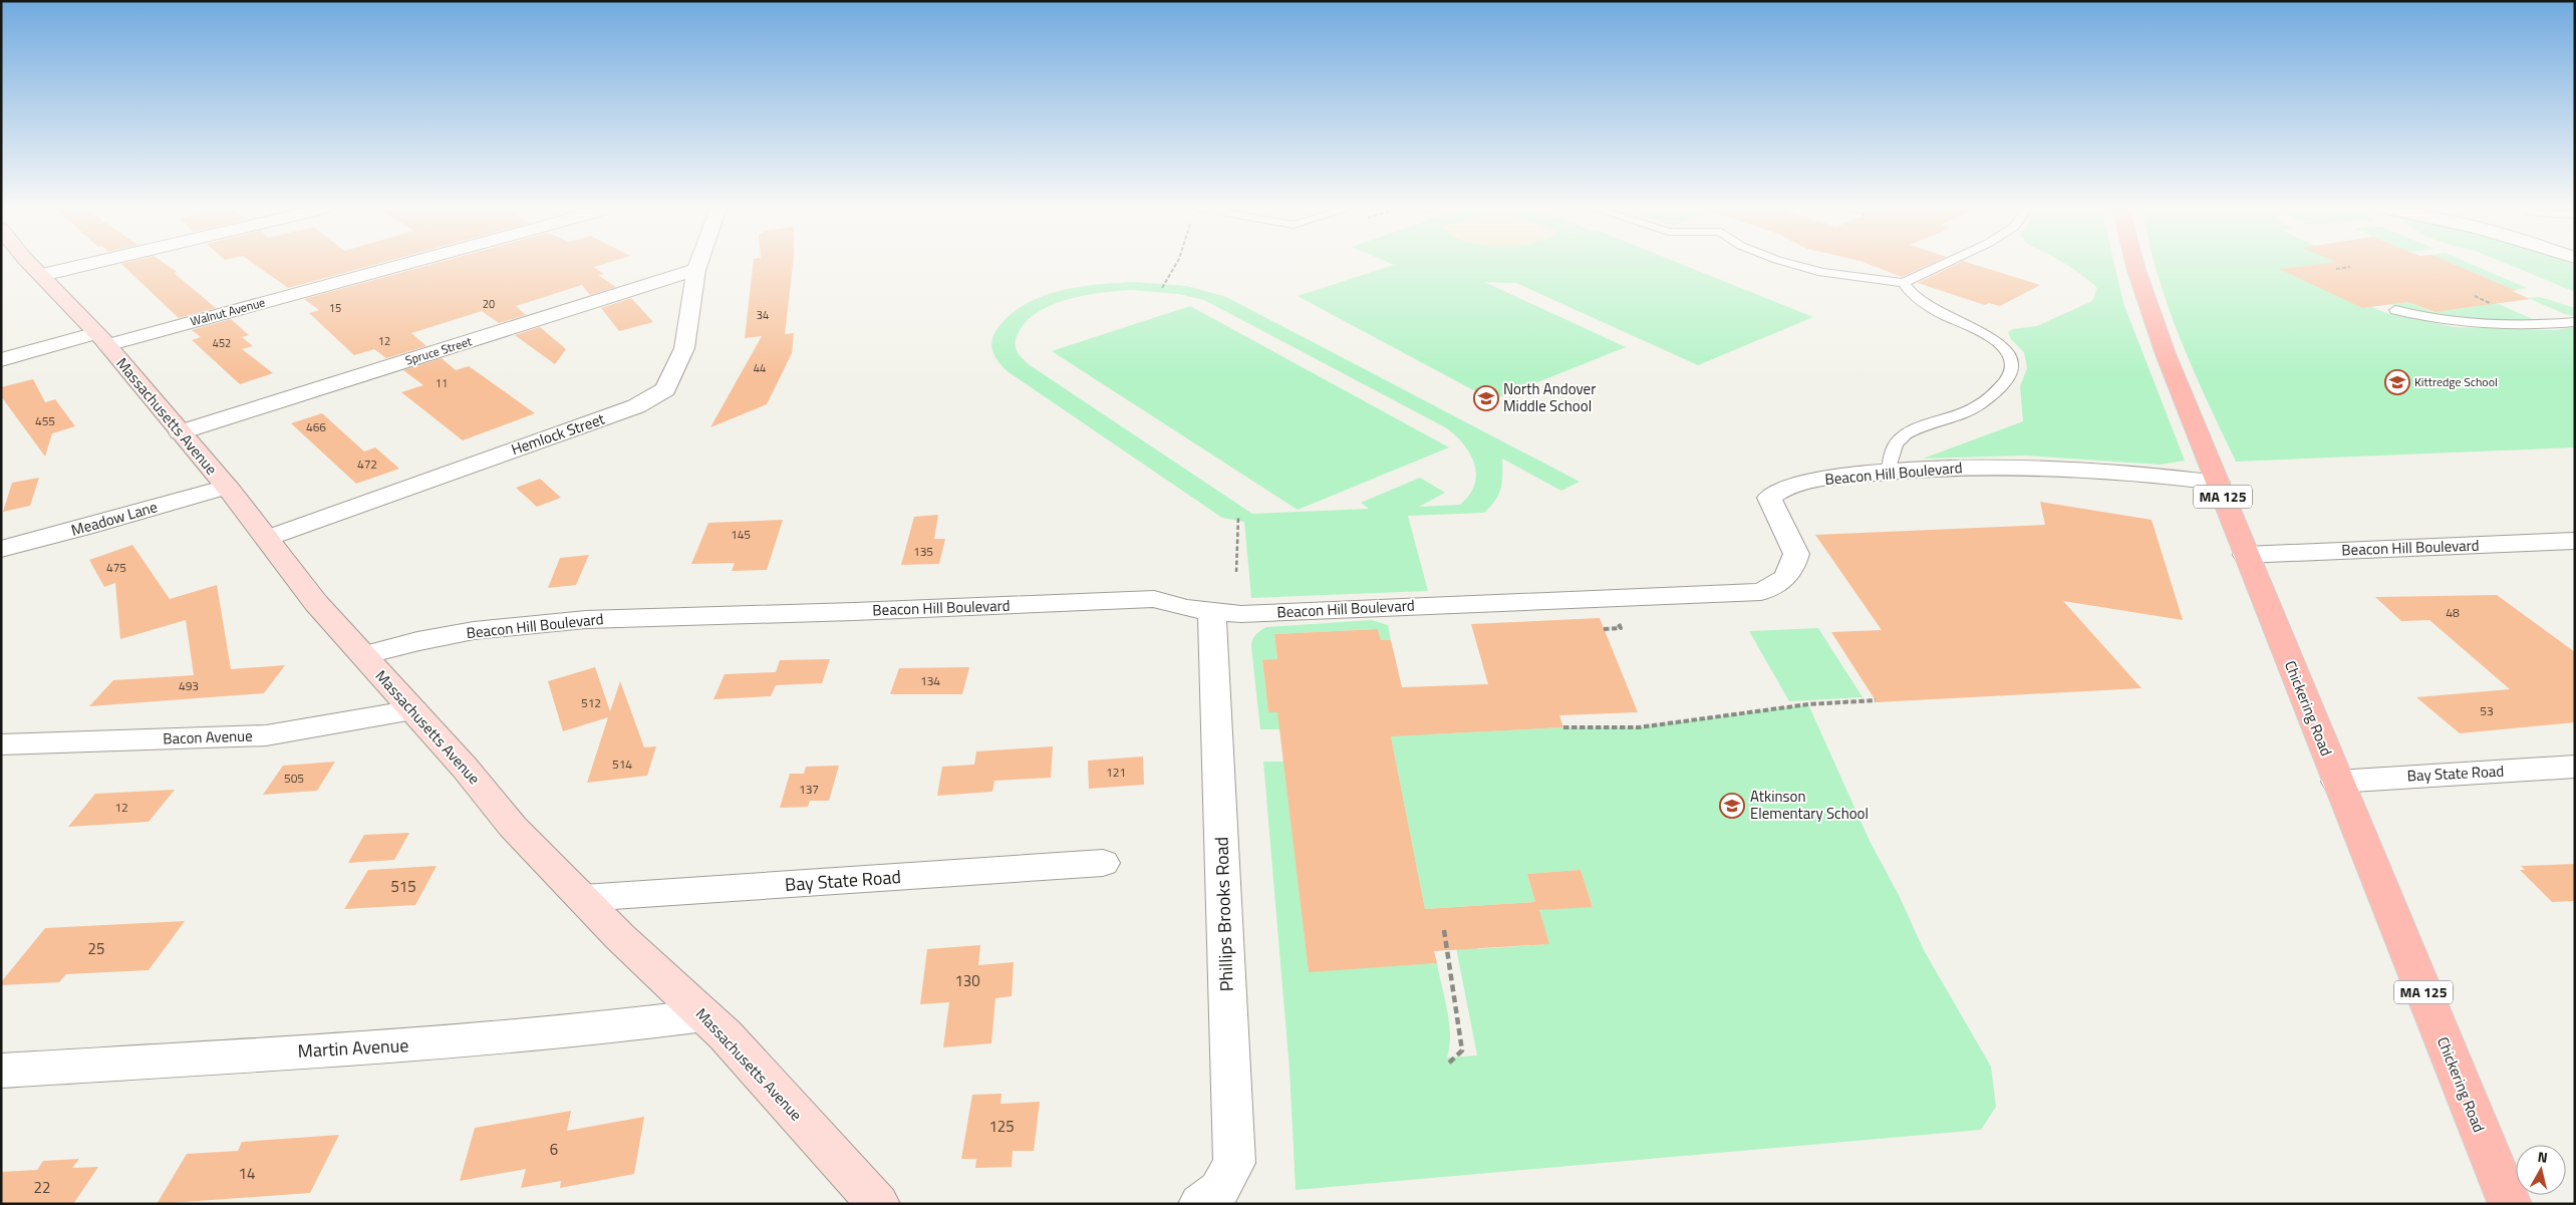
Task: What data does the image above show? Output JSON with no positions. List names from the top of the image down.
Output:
{
  "streets": {
    "main road": ["Massachusetts Avenue", "MA 125", "Chickering Road"],
    "street": [
      "Walnut Avenue",
      "Spruce Street",
      "Hemlock Street",
      "Beacon Hill Boulevard",
      "Meadow Lane",
      "Bacon Avenue",
      "Bay State Road",
      "Phillips Brooks Road",
      "Martin Avenue"
    ]
  },
  "crossings": [
    ["Walnut Avenue", "Massachusetts Avenue"],
    ["Spruce Street", "Massachusetts Avenue"],
    ["Spruce Street", "Hemlock Street"],
    ["Massachusetts Avenue", "Hemlock Street"],
    ["Massachusetts Avenue", "Beacon Hill Boulevard"],
    ["Massachusetts Avenue", "Meadow Lane"],
    ["Massachusetts Avenue", "Bacon Avenue"],
    ["Massachusetts Avenue", "Bay State Road"],
    ["Massachusetts Avenue", "Martin Avenue"],
    ["Beacon Hill Boulevard", "Chickering Road"],
    ["Beacon Hill Boulevard", "Phillips Brooks Road"],
    ["Chickering Road", "Bay State Road"]
  ],
  "places": {
    "school or university": ["Kittredge School", "North Andover Middle School", "Atkinson Elementary School"]
  },
  "house_numbers": [
    "20",
    "15",
    "34",
    "12",
    "452",
    "44",
    "11",
    "455",
    "466",
    "472",
    "145",
    "135",
    "475",
    "48",
    "134",
    "493",
    "512",
    "53",
    "514",
    "121",
    "505",
    "137",
    "12",
    "515",
    "25",
    "130",
    "125",
    "6",
    "14",
    "22"
  ],
  "north": "top"
}
